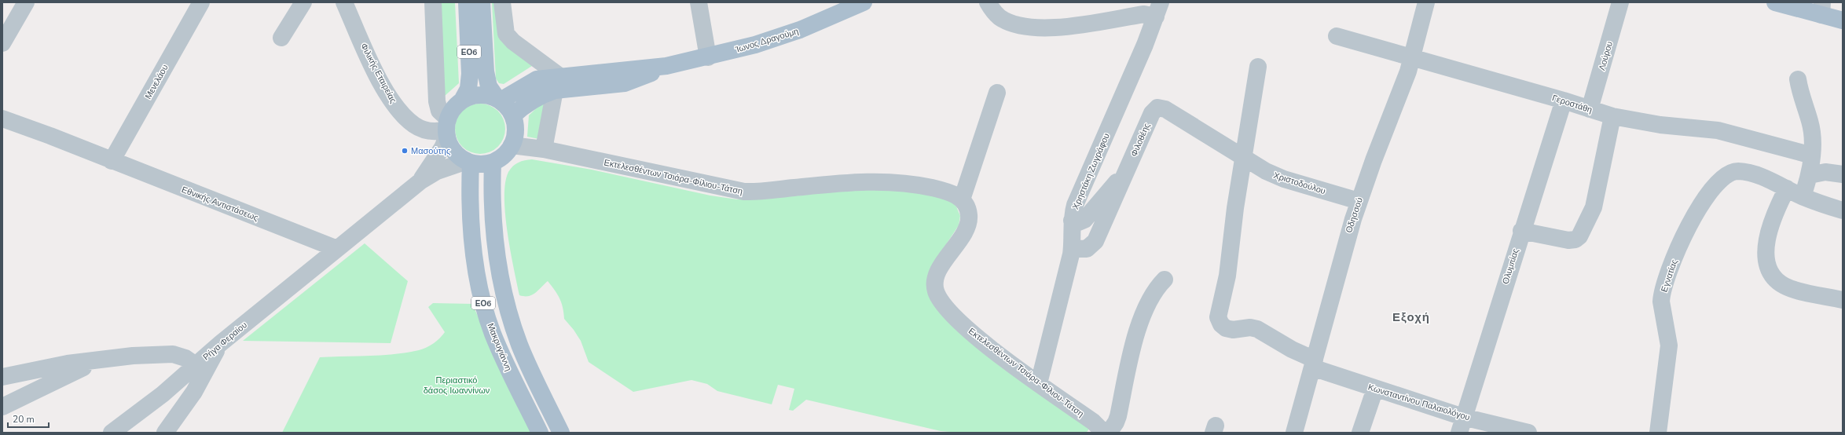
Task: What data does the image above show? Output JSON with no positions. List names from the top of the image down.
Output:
{
  "streets": {
    "main road": ["Ίωνος Δραγούμη", "ΕΟ6", "Μακρυγιάννη"],
    "street": [
      "Λούρου",
      "Φιλικής Εταιρείας",
      "Μενελάου",
      "Γεροστάθη",
      "Φιλοθέης",
      "Χρηστάκη Ζωγράφου",
      "Εκτελεσθέντων Τσιάρα-Φίλιου-Τάτση",
      "Χριστοδούλου",
      "Εθνικής Αντιστάσεως",
      "Οδησσού",
      "Ολυμπίας",
      "Εγνατίας",
      "Ρήγα Φεραίου",
      "Κωνσταντίνου Παλαιολόγου"
    ]
  },
  "crossings": [
    ["ΕΟ6", "Φιλικής Εταιρείας"],
    ["ΕΟ6", "Εκτελεσθέντων Τσιάρα-Φίλιου-Τάτση"],
    ["ΕΟ6", "Μακρυγιάννη"],
    ["Λούρου", "Γεροστάθη"],
    ["Φιλικής Εταιρείας", "Εκτελεσθέντων Τσιάρα-Φίλιου-Τάτση"],
    ["Φιλικής Εταιρείας", "Μακρυγιάννη"],
    ["Μενελάου", "Εθνικής Αντιστάσεως"],
    ["Γεροστάθη", "Οδησσού"],
    ["Γεροστάθη", "Ολυμπίας"],
    ["Φιλοθέης", "Χρηστάκη Ζωγράφου"],
    ["Φιλοθέης", "Χριστοδούλου"],
    ["Φιλοθέης", "Κωνσταντίνου Παλαιολόγου"],
    ["Χρηστάκη Ζωγράφου", "Εκτελεσθέντων Τσιάρα-Φίλιου-Τάτση"],
    ["Εκτελεσθέντων Τσιάρα-Φίλιου-Τάτση", "Μακρυγιάννη"],
    ["Χριστοδούλου", "Οδησσού"],
    ["Χριστοδούλου", "Κωνσταντίνου Παλαιολόγου"],
    ["Εθνικής Αντιστάσεως", "Ρήγα Φεραίου"],
    ["Οδησσού", "Κωνσταντίνου Παλαιολόγου"],
    ["Ολυμπίας", "Κωνσταντίνου Παλαιολόγου"]
  ],
  "districts": ["Εξοχή"],
  "parks": ["Περιαστικό δάσος Ιωαννίνων"],
  "places": ["Μασούτης"],
  "scale_bar": "20 m"
}
